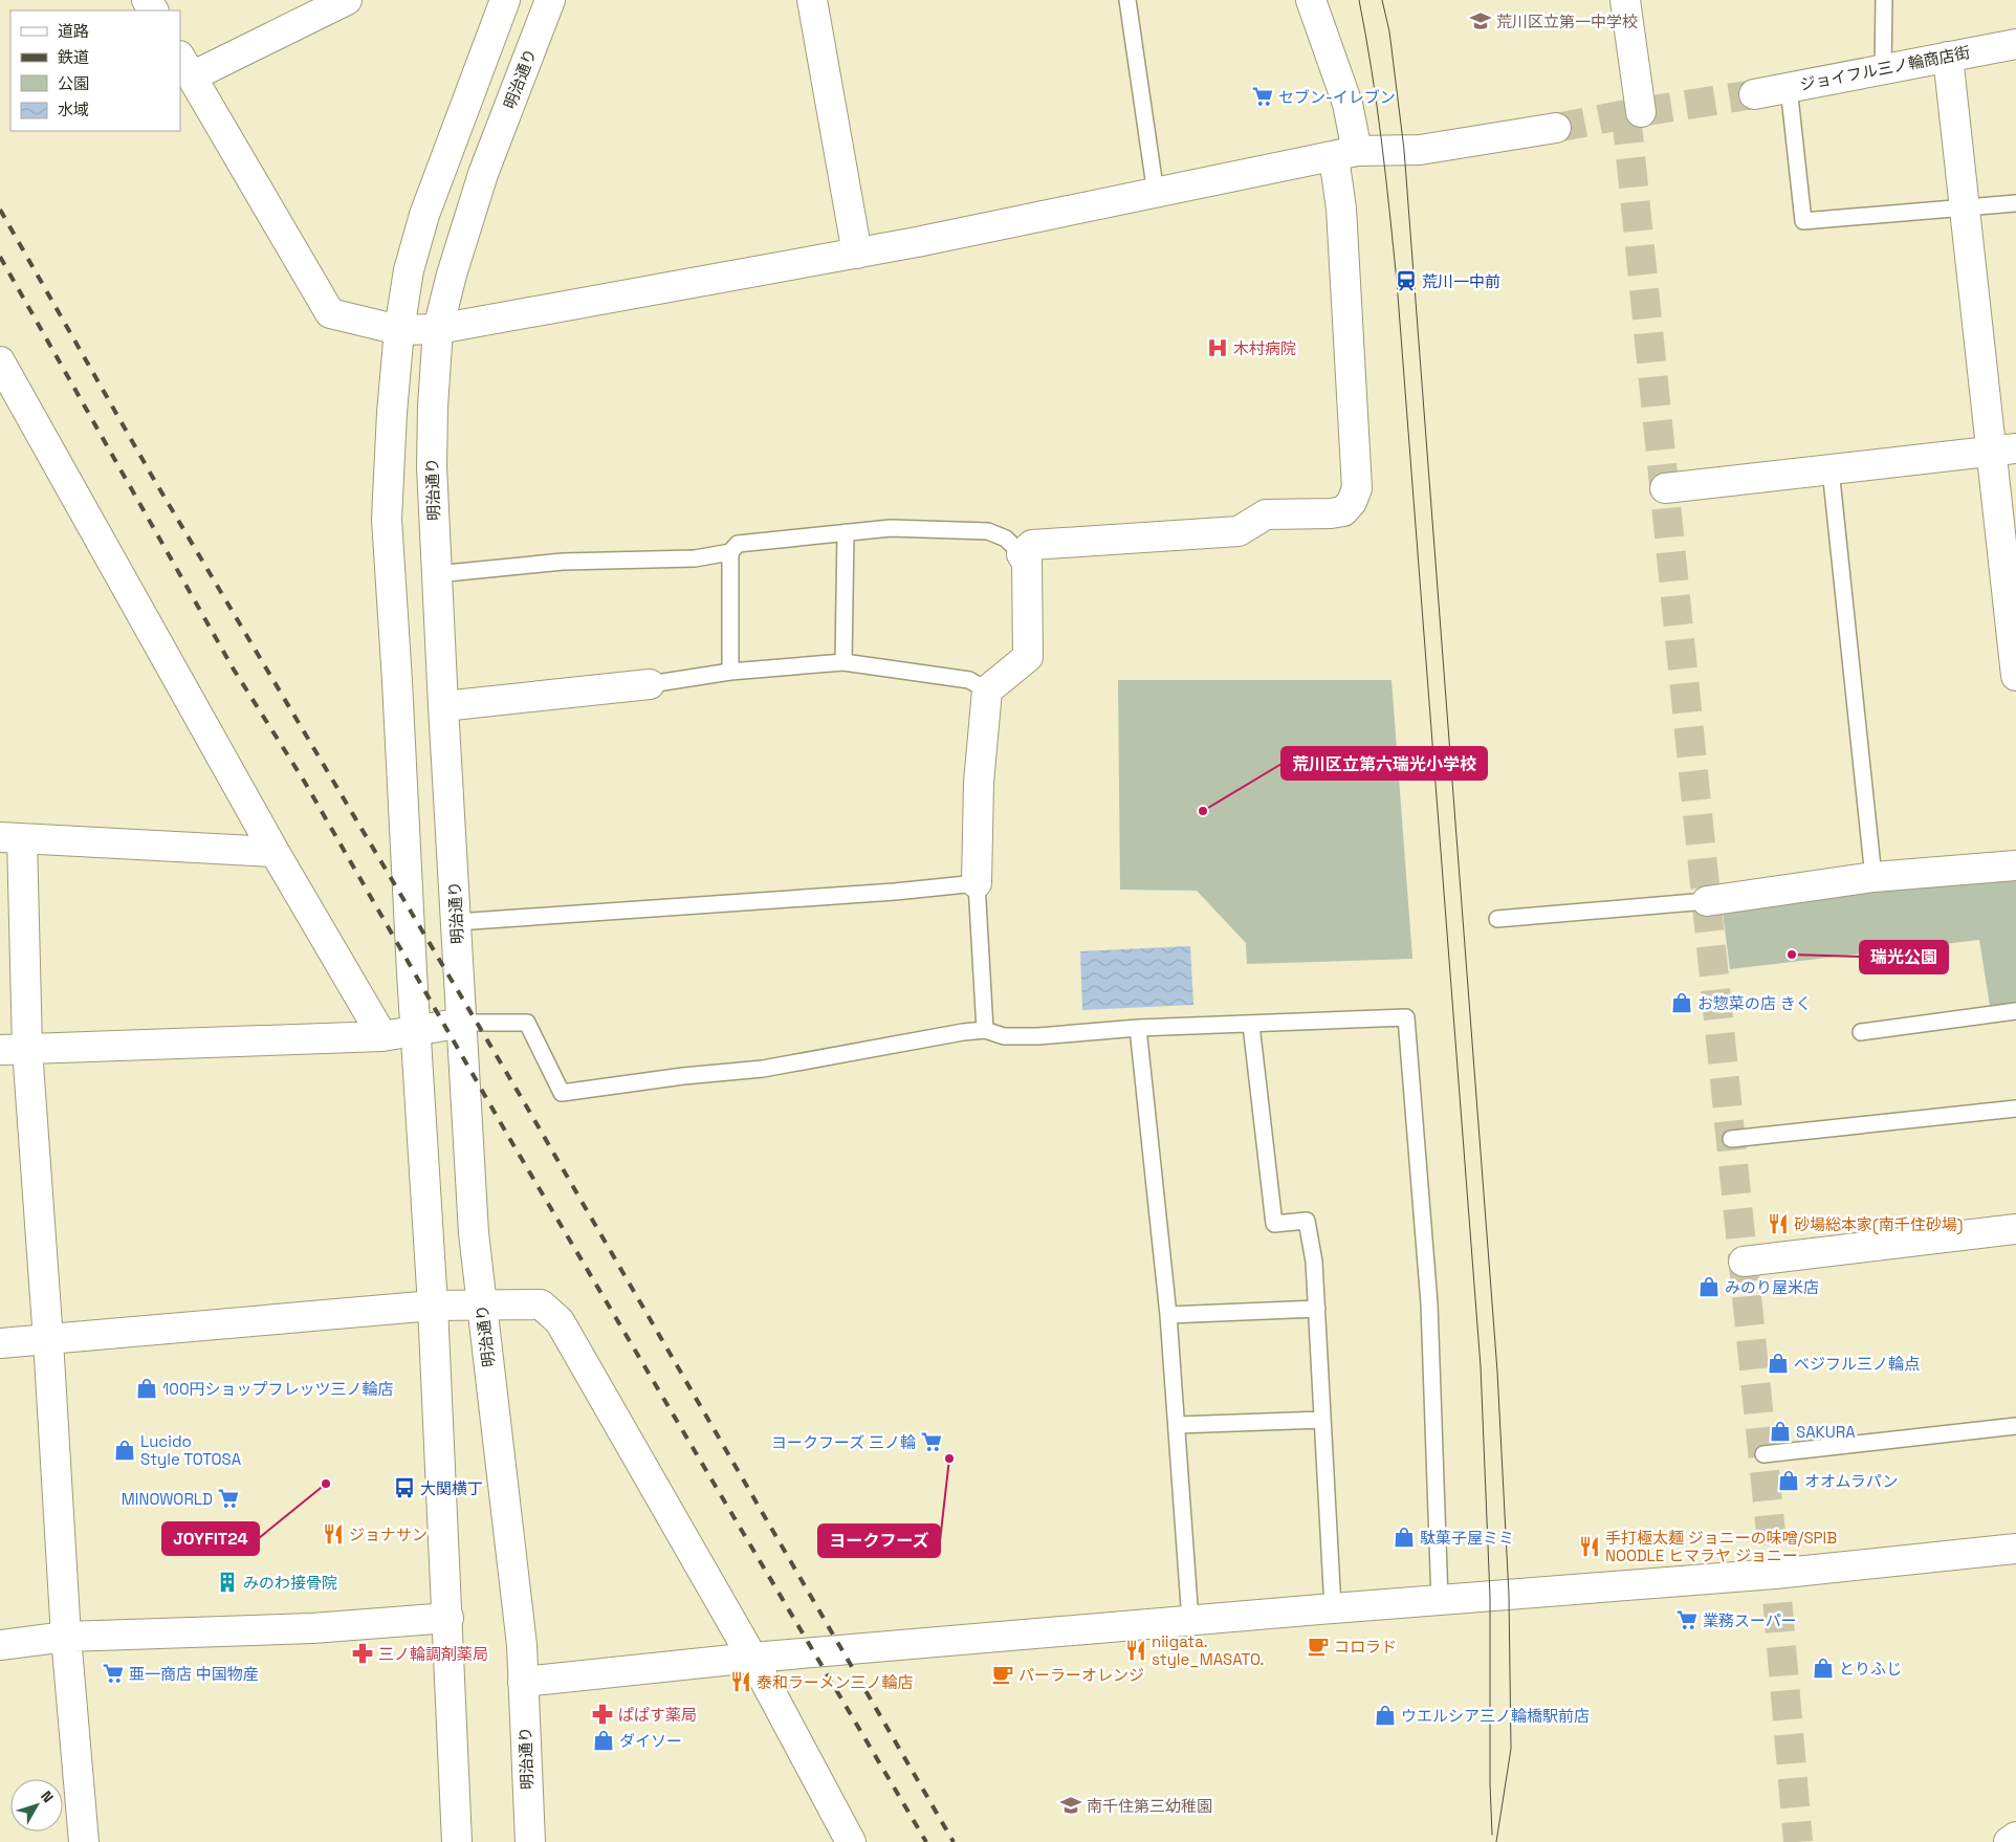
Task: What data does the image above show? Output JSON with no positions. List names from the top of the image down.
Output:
{
  "streets": {
    "street": ["ジョイフル三ノ輪商店街", "明治通り"]
  },
  "places": {
    "school or university": ["荒川区立第一中学校", "南千住第三幼稚園"],
    "supermarket": [
      "セブン-イレブン",
      "ヨークフーズ 三ノ輪",
      "MINOWORLD",
      "業務スーパー",
      "亜一商店 中国物産"
    ],
    "station": ["荒川一中前"],
    "hospital": ["木村病院"],
    "other": [
      "荒川区立第六瑞光小学校",
      "瑞光公園",
      "ヨークフーズ",
      "JOYFIT24"
    ],
    "shop": [
      "お惣菜の店 きく",
      "みのり屋米店",
      "ベジフル三ノ輪点",
      "100円ショップフレッツ三ノ輪店",
      "SAKURA",
      "Lucido Style TOTOSA",
      "オオムラパン",
      "駄菓子屋ミミ",
      "とりふじ",
      "ウエルシア三ノ輪橋駅前店",
      "ダイソー"
    ],
    "restaurant": [
      "砂場総本家(南千住砂場)",
      "ジョナサン",
      "手打極太麺 ジョニーの味噌/SPIB NOODLE ヒマラヤ ジョニー",
      "niigata. style_MASATO.",
      "泰和ラーメン三ノ輪店"
    ],
    "bus stop": ["大関横丁"],
    "building": ["みのわ接骨院"],
    "cafe": ["コロラド", "パーラーオレンジ"],
    "pharmacy": ["三ノ輪調剤薬局", "ぱぱす薬局"]
  },
  "legend": [
    "道路",
    "鉄道",
    "公園",
    "水域"
  ],
  "north": "top right"
}
